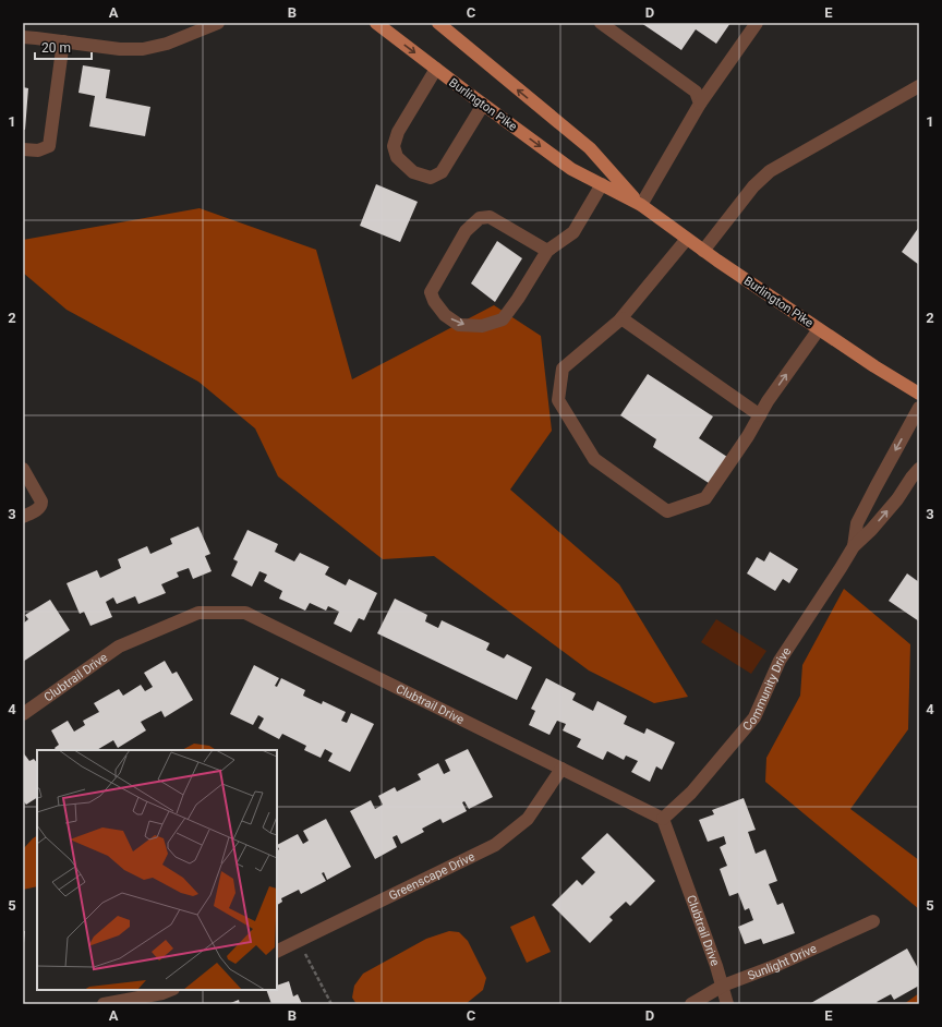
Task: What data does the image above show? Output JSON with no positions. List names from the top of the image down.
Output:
{
  "streets": {
    "main road": ["Burlington Pike"],
    "street": [
      "Clubtrail Drive",
      "Community Drive",
      "Greenscape Drive",
      "Sunlight Drive"
    ]
  },
  "crossings": [
    ["Clubtrail Drive", "Community Drive"],
    ["Clubtrail Drive", "Greenscape Drive"],
    ["Clubtrail Drive", "Sunlight Drive"]
  ],
  "scale_bar": "20 m",
  "grid": {
    "columns": [
      "A",
      "B",
      "C",
      "D",
      "E"
    ],
    "rows": [
      "1",
      "2",
      "3",
      "4",
      "5"
    ]
  }
}
